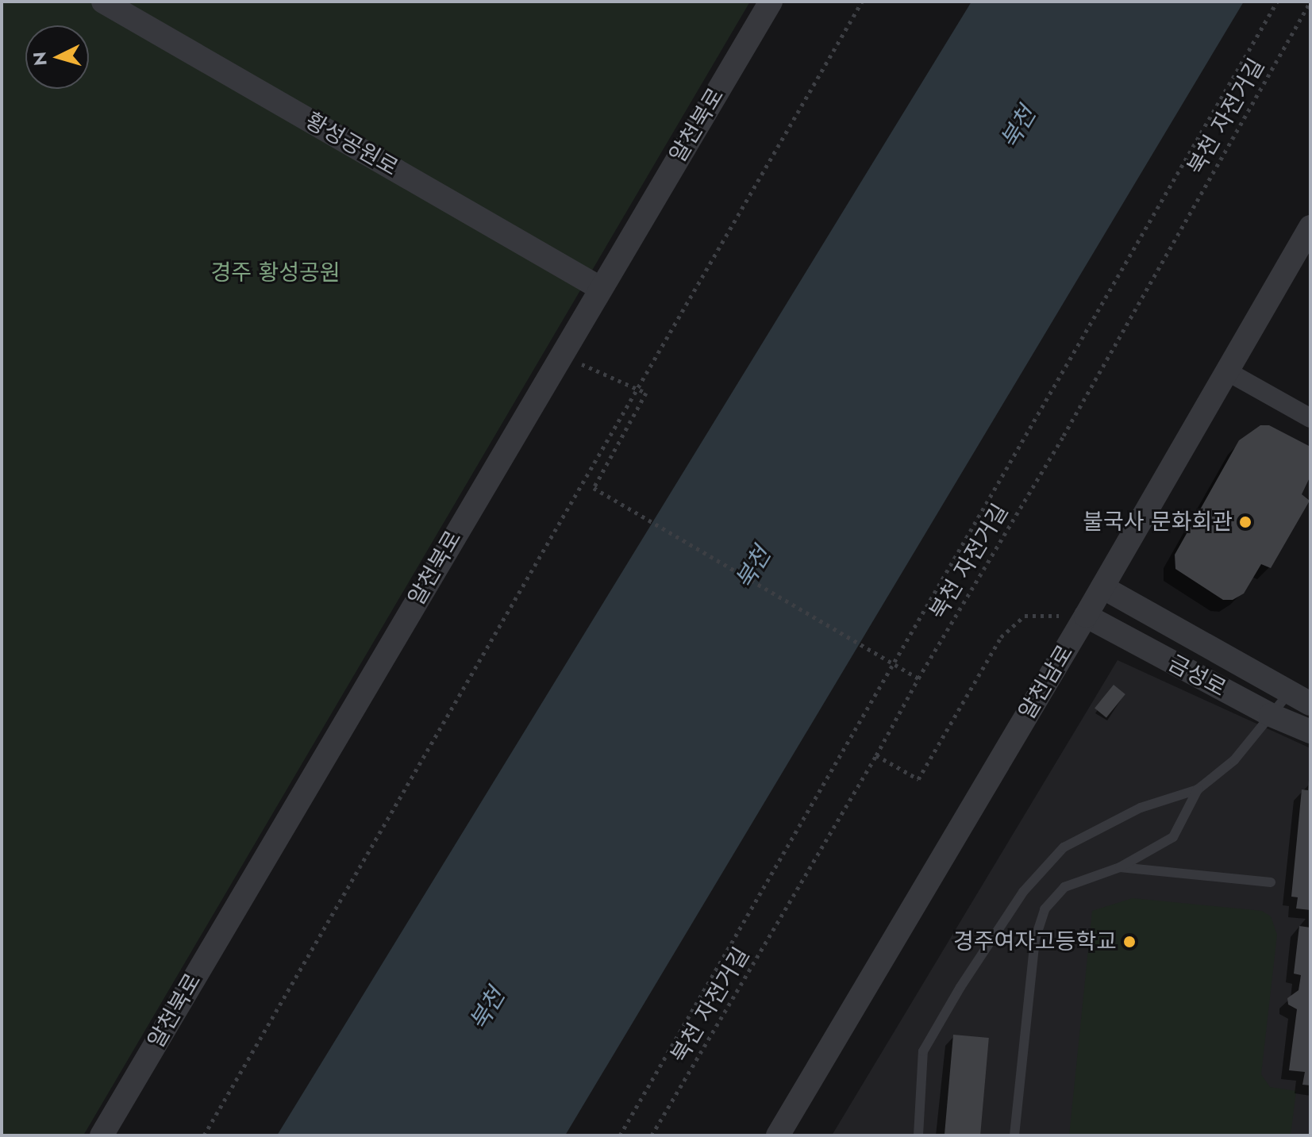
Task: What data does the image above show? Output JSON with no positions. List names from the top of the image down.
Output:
{
  "streets": {
    "street": [
      "알천북로",
      "황성공원로",
      "금성로",
      "알천남로"
    ],
    "path": ["북천 자전거길"]
  },
  "crossings": [
    ["알천북로", "황성공원로"],
    ["금성로", "알천남로"]
  ],
  "water": ["북천"],
  "parks": ["경주 황성공원"],
  "places": ["불국사 문화회관", "경주여자고등학교"],
  "north": "left"
}
